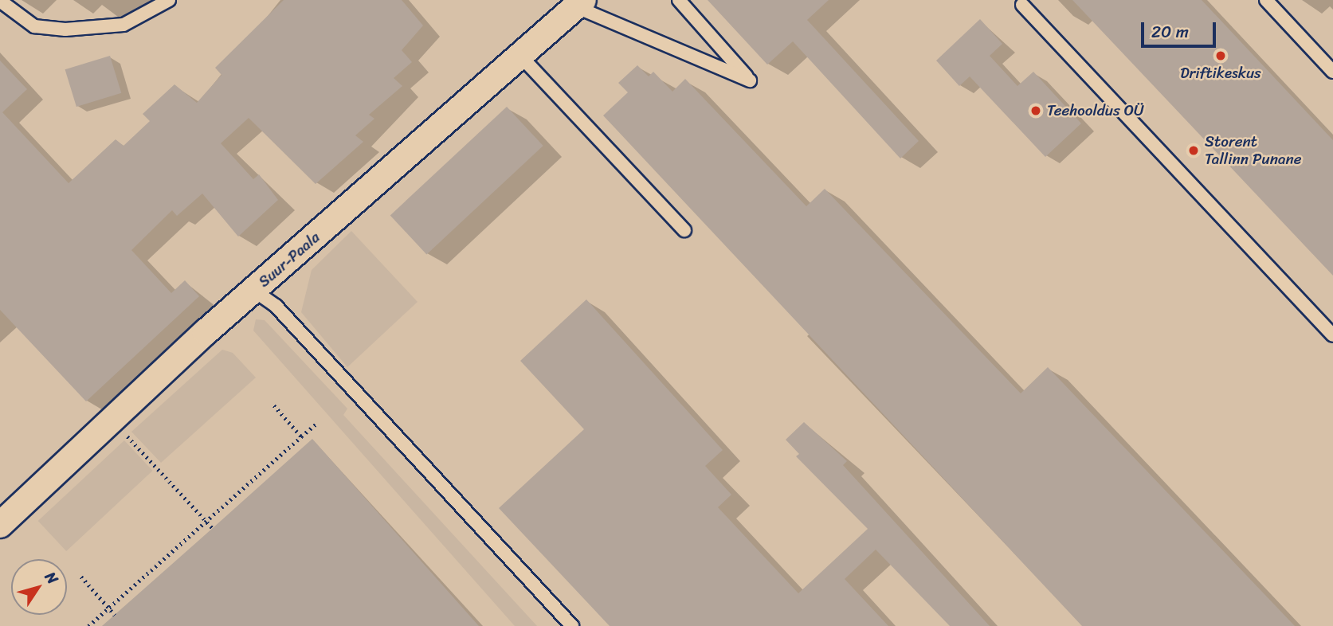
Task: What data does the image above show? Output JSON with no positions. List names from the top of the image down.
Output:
{
  "streets": {
    "street": ["Suur-Paala"]
  },
  "places": ["Driftikeskus", "Teehooldus OÜ", "Storent Tallinn Punane"],
  "scale_bar": "20 m",
  "north": "top right"
}
